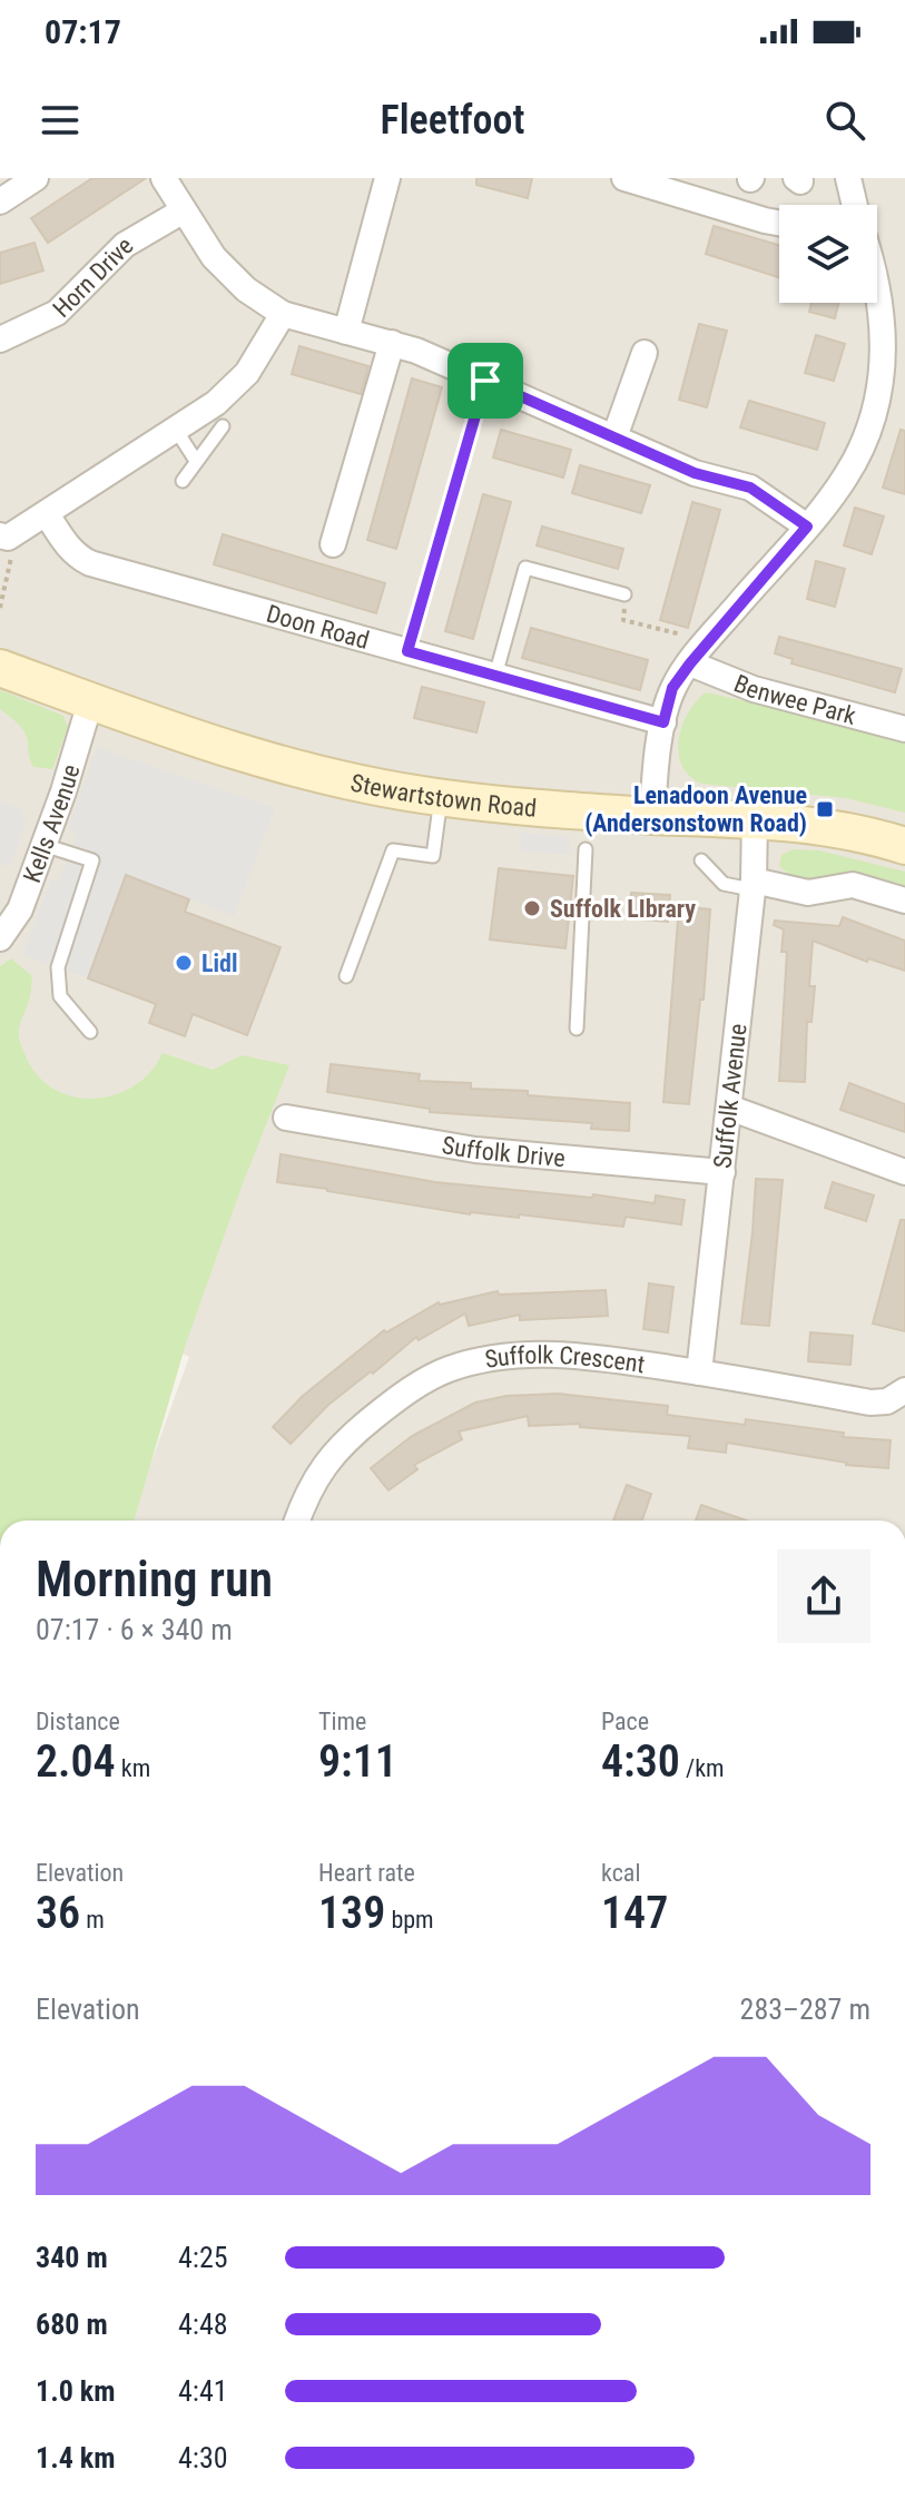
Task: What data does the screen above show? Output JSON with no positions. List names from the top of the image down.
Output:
{
  "streets": {
    "main road": ["Stewartstown Road"],
    "street": [
      "Horn Drive",
      "Doon Road",
      "Benwee Park",
      "Kells Avenue",
      "Suffolk Avenue",
      "Suffolk Drive",
      "Suffolk Crescent"
    ]
  },
  "crossings": [
    ["Stewartstown Road", "Kells Avenue"],
    ["Stewartstown Road", "Suffolk Avenue"],
    ["Suffolk Avenue", "Suffolk Drive"],
    ["Suffolk Avenue", "Suffolk Crescent"]
  ],
  "places": {
    "transit": ["Lenadoon Avenue (Andersonstown Road)"],
    "other": ["Suffolk LIbrary", "Lidl"]
  },
  "page": {
    "status": "07:17",
    "header": "Fleetfoot",
    "heading": ["Morning run", "07:17 · 6 × 340 m"],
    "stats": [
      ["Distance", "2.04 km"],
      ["Time", "9:11"],
      ["Pace", "4:30 /km"],
      ["Elevation", "36 m"],
      ["Heart rate", "139 bpm"],
      ["kcal", "147"]
    ],
    "chart": ["Elevation", "283–287 m"],
    "list": [
      {
        "name": "340 m",
        "note": "4:25"
      },
      {
        "name": "680 m",
        "note": "4:48"
      },
      {
        "name": "1.0 km",
        "note": "4:41"
      },
      {
        "name": "1.4 km",
        "note": "4:30"
      }
    ]
  }
}
